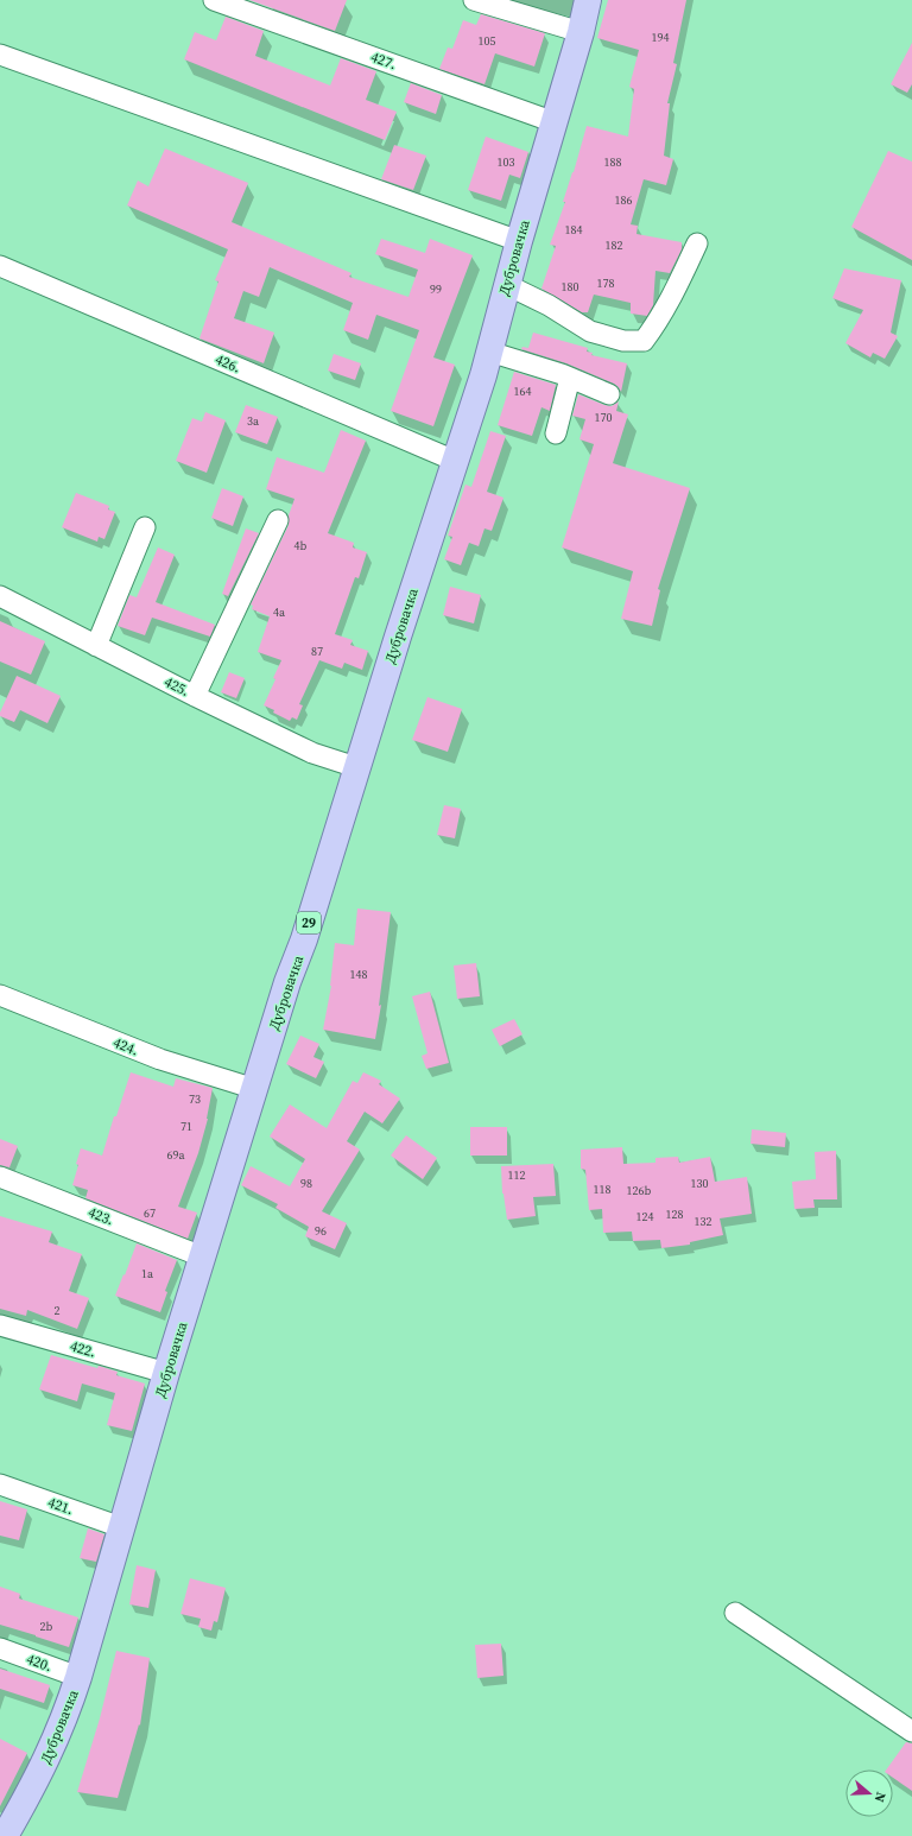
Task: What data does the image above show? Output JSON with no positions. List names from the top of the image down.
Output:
{
  "streets": {
    "main road": ["Дубровачка", "29"],
    "street": [
      "427.",
      "426.",
      "425.",
      "424.",
      "423.",
      "422.",
      "421.",
      "420."
    ]
  },
  "crossings": [
    ["427.", "Дубровачка"],
    ["Дубровачка", "426."],
    ["Дубровачка", "425."],
    ["Дубровачка", "424."],
    ["Дубровачка", "423."],
    ["Дубровачка", "422."],
    ["Дубровачка", "421."],
    ["Дубровачка", "420."]
  ],
  "house_numbers": [
    "194",
    "105",
    "103",
    "188",
    "186",
    "184",
    "182",
    "178",
    "180",
    "99",
    "164",
    "170",
    "3a",
    "4b",
    "4a",
    "87",
    "148",
    "73",
    "71",
    "69a",
    "112",
    "98",
    "130",
    "118",
    "126b",
    "67",
    "128",
    "124",
    "132",
    "96",
    "1a",
    "2",
    "2b"
  ],
  "north": "right"
}
